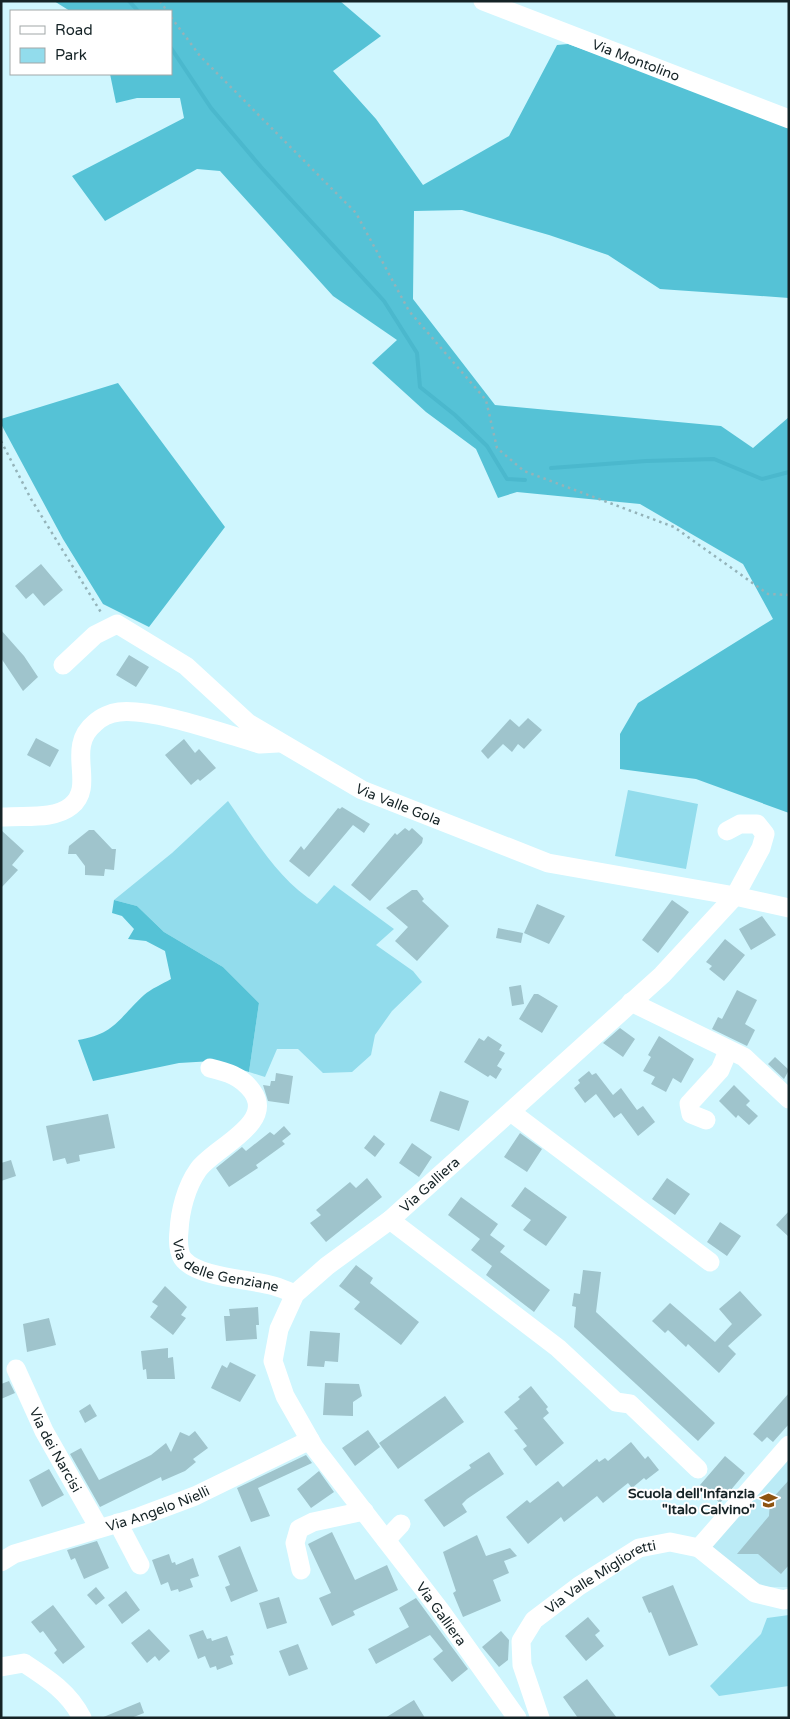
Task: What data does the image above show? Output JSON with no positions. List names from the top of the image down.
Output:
{
  "streets": {
    "street": [
      "Via Montolino",
      "Via Valle Gola",
      "Via Galliera",
      "Via delle Genziane",
      "Via dei Narcisi",
      "Via Angelo Nielli",
      "Via Valle Miglioretti"
    ]
  },
  "crossings": [
    ["Via Valle Gola", "Via Galliera"],
    ["Via Galliera", "Via delle Genziane"],
    ["Via Galliera", "Via Angelo Nielli"],
    ["Via dei Narcisi", "Via Angelo Nielli"]
  ],
  "places": {
    "school or university": ["Scuola dell'Infanzia \"Italo Calvino\""]
  },
  "legend": ["Road", "Park"]
}
